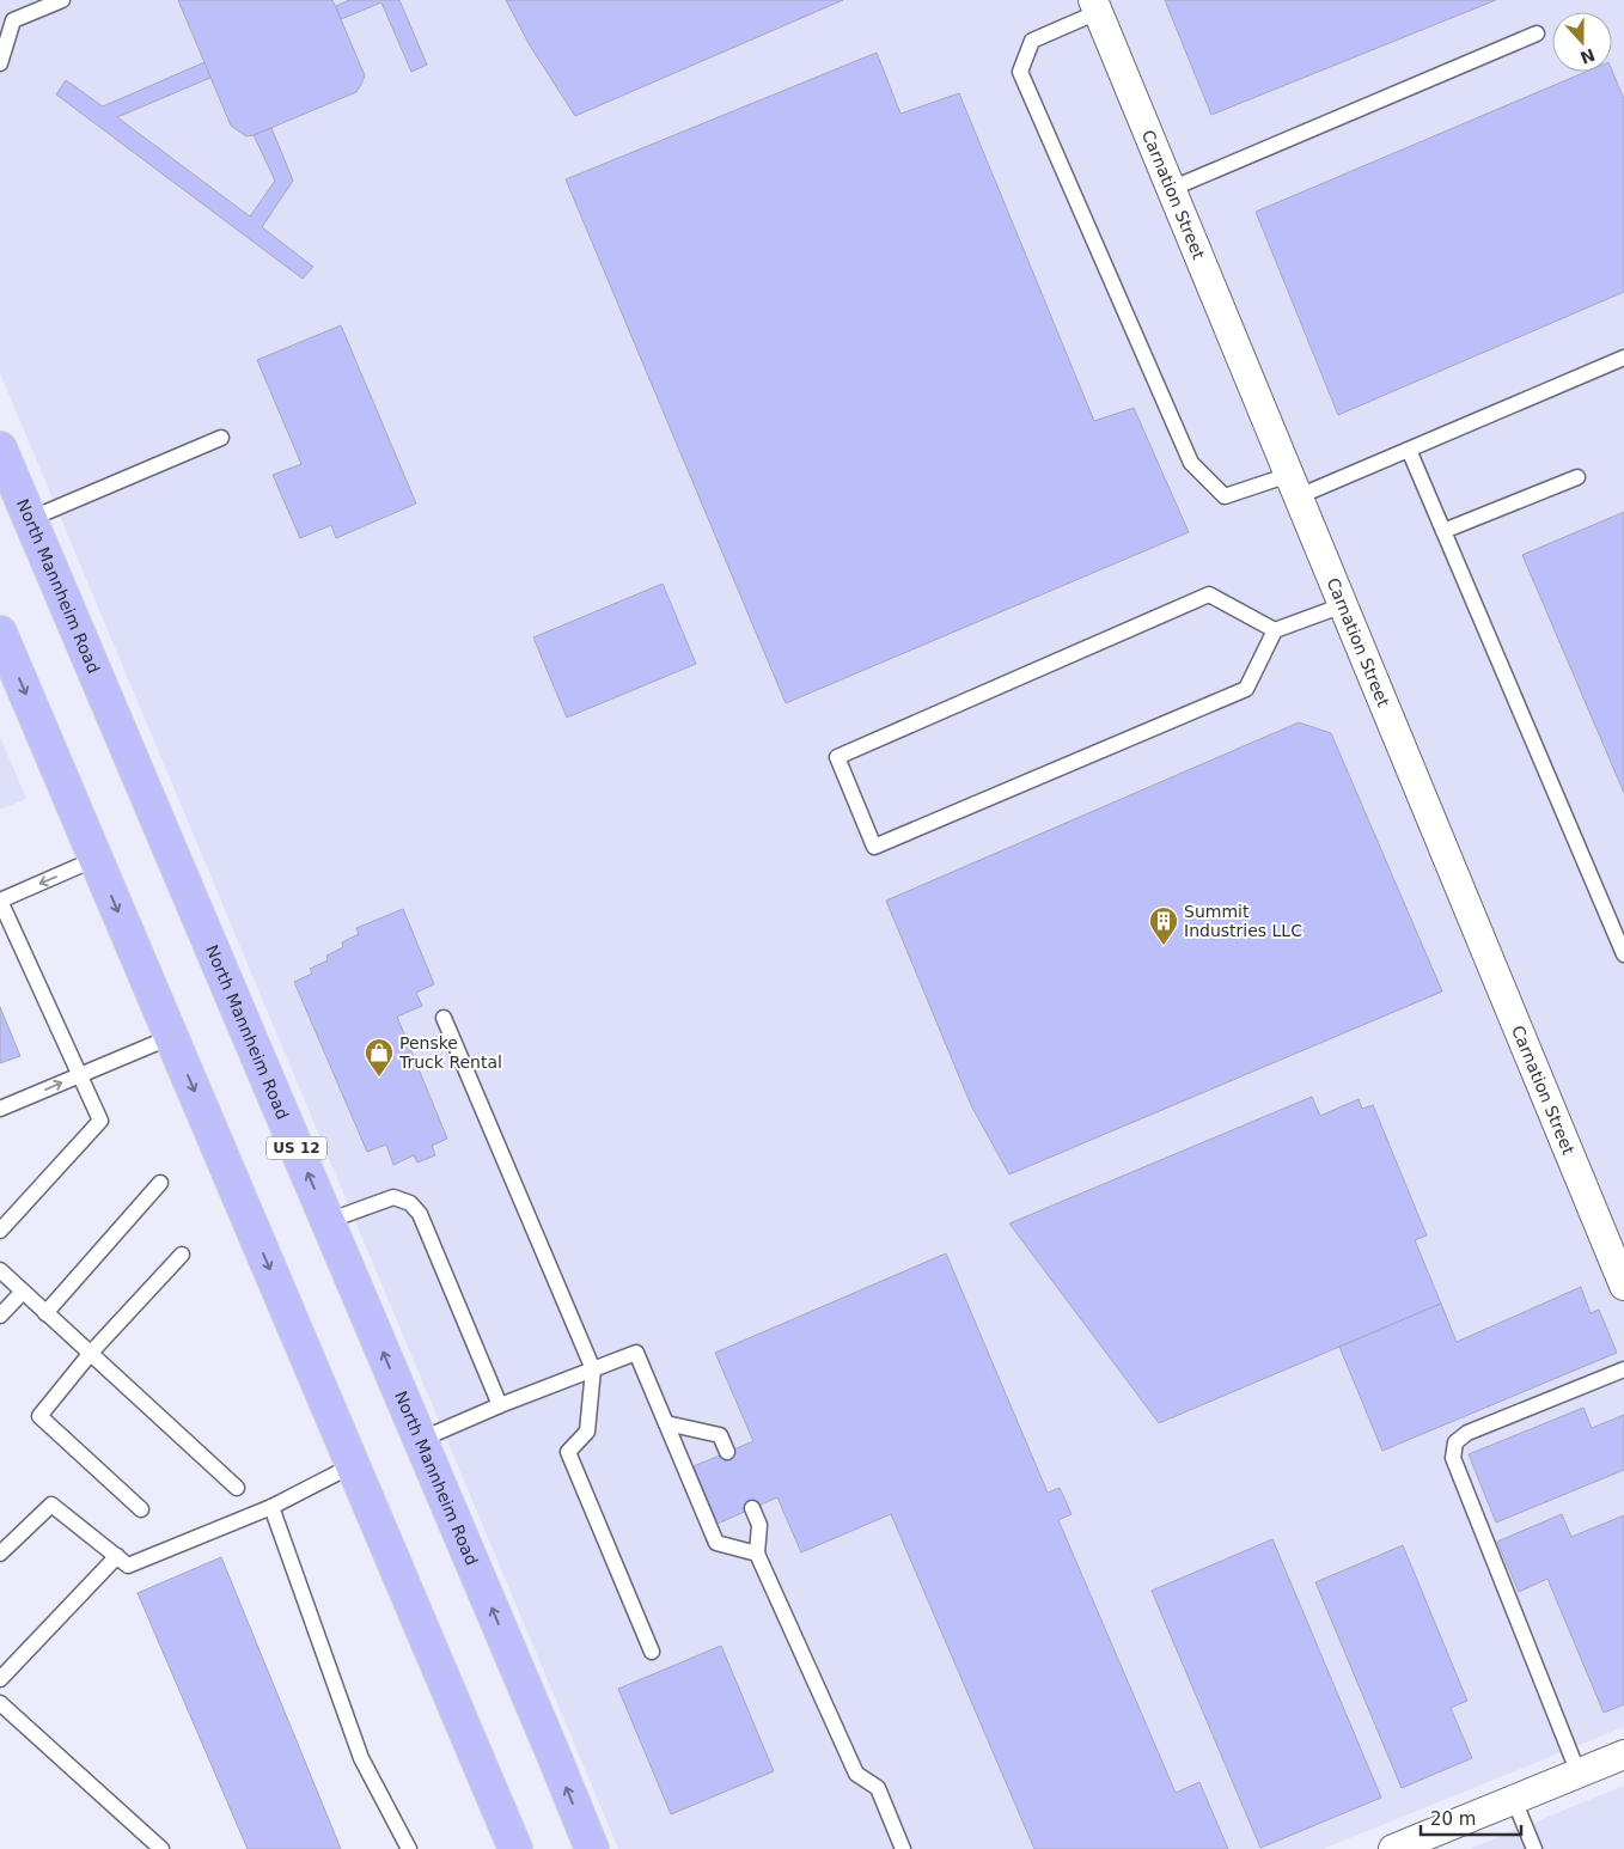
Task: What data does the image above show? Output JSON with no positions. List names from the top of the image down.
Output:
{
  "streets": {
    "main road": ["North Mannheim Road", "US 12"],
    "street": ["Carnation Street"]
  },
  "places": {
    "building": ["Summit Industries LLC"],
    "shop": ["Penske Truck Rental"]
  },
  "scale_bar": "20 m",
  "north": "bottom"
}
